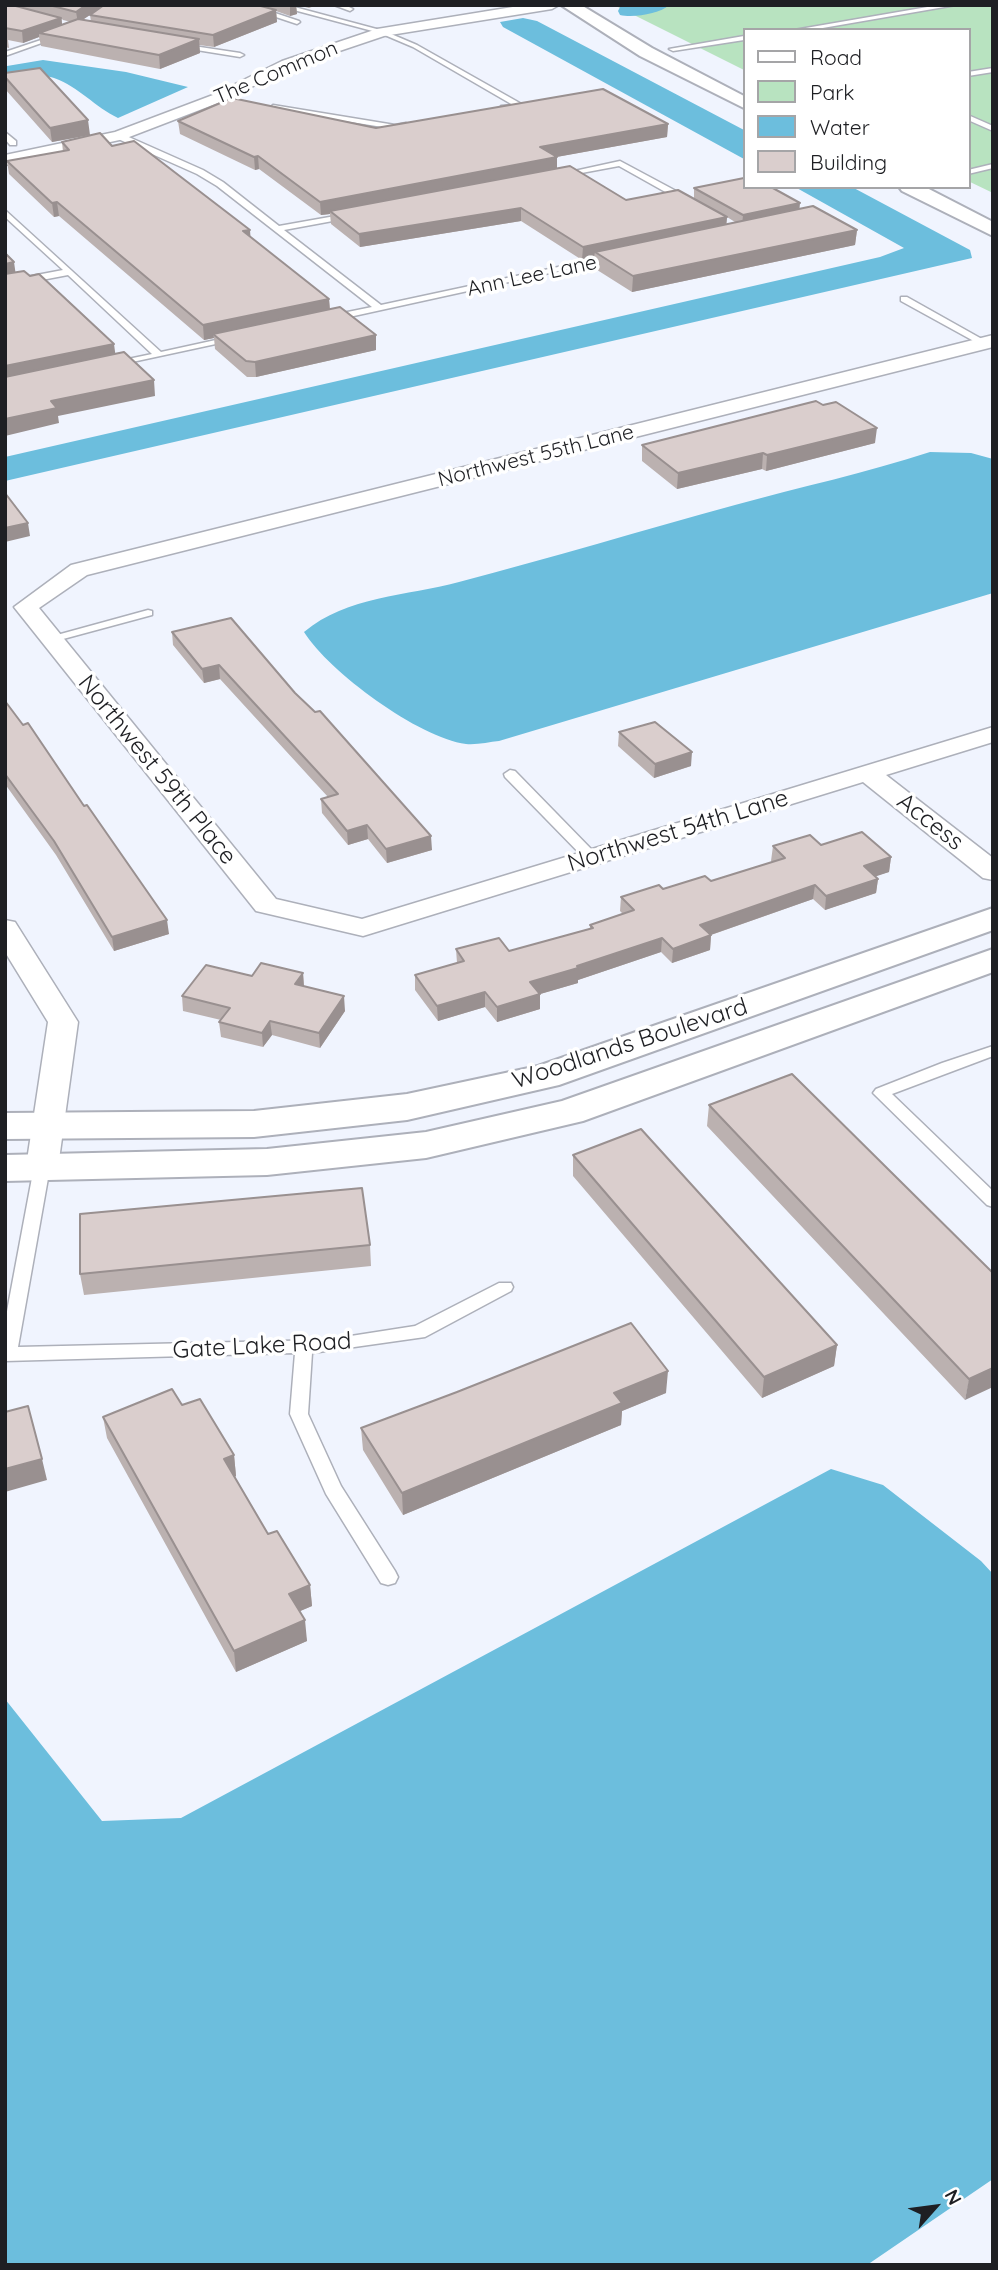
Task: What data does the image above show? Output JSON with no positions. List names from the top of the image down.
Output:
{
  "streets": {
    "street": [
      "The Common",
      "Northwest 55th Lane",
      "Northwest 59th Place",
      "Access",
      "Northwest 54th Lane",
      "Woodlands Boulevard"
    ],
    "lane": ["Ann Lee Lane", "Gate Lake Road"]
  },
  "crossings": [
    ["Northwest 55th Lane", "Northwest 59th Place"],
    ["Northwest 59th Place", "Northwest 54th Lane"],
    ["Access", "Northwest 54th Lane"],
    ["Woodlands Boulevard", "Gate Lake Road"]
  ],
  "legend": [
    "Road",
    "Park",
    "Water",
    "Building"
  ],
  "north": "top right"
}
